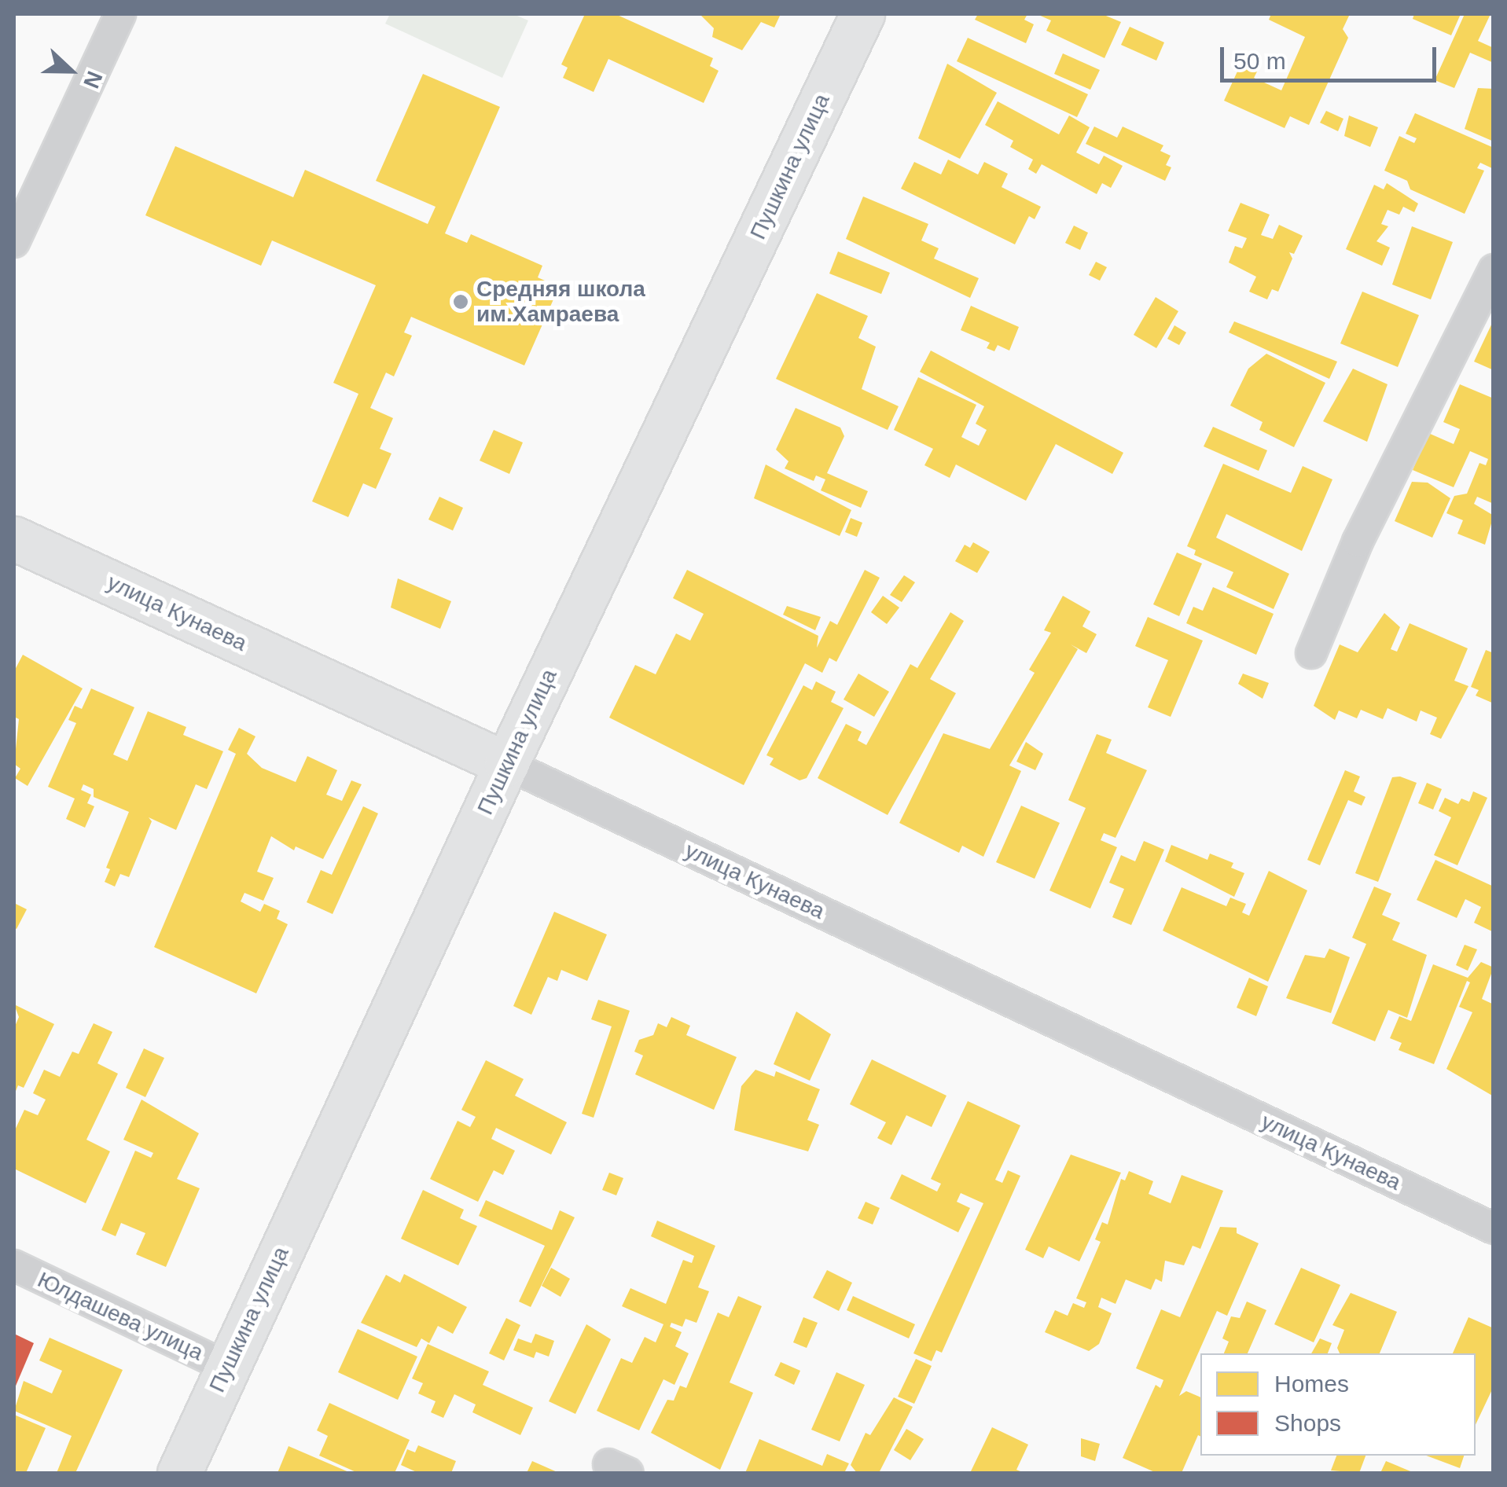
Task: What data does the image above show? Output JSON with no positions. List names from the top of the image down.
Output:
{
  "streets": {
    "main road": ["Пушкина улица", "улица Кунаева"],
    "street": ["Юлдашева улица"]
  },
  "crossings": [
    ["Пушкина улица", "улица Кунаева"],
    ["Пушкина улица", "Юлдашева улица"]
  ],
  "places": ["Средняя школа им.Хамраева"],
  "legend": ["Homes", "Shops"],
  "scale_bar": "50 m",
  "north": "right"
}
